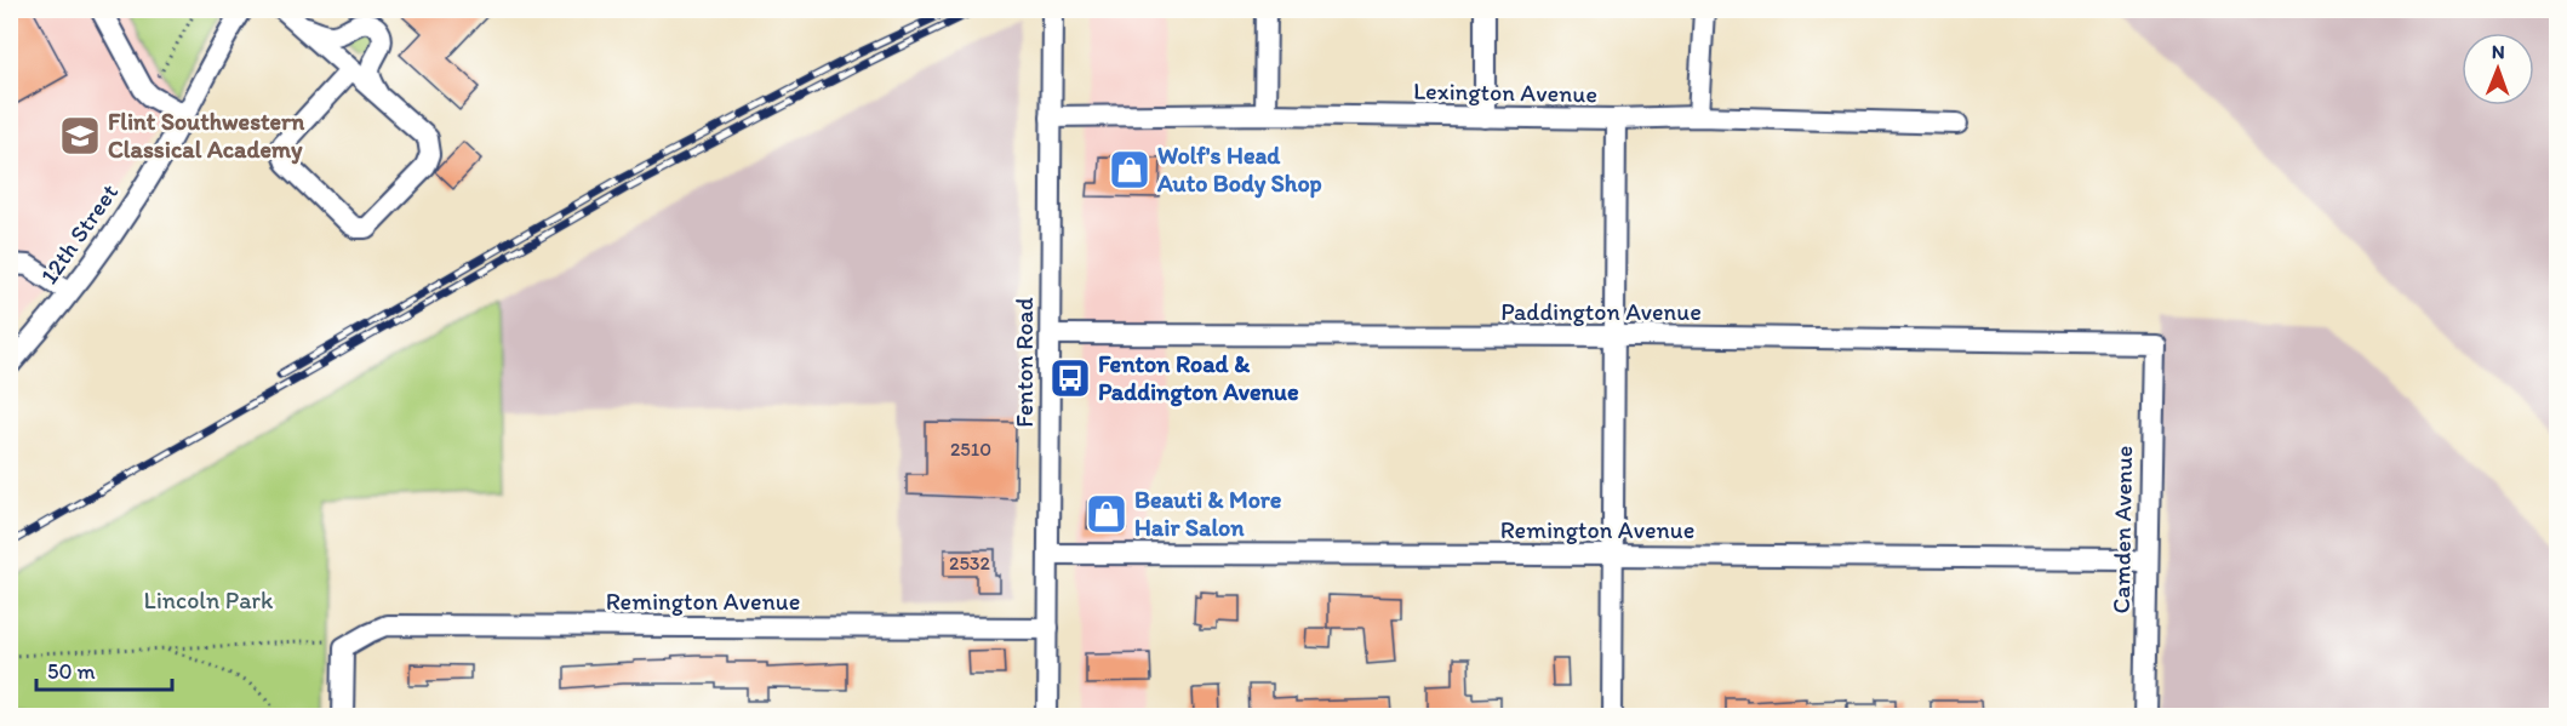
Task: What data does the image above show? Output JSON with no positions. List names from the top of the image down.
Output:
{
  "streets": {
    "street": [
      "Lexington Avenue",
      "12th Street",
      "Paddington Avenue",
      "Fenton Road",
      "Remington Avenue",
      "Camden Avenue"
    ]
  },
  "crossings": [
    ["Lexington Avenue", "Fenton Road"],
    ["Paddington Avenue", "Fenton Road"],
    ["Paddington Avenue", "Camden Avenue"],
    ["Fenton Road", "Remington Avenue"],
    ["Remington Avenue", "Camden Avenue"]
  ],
  "parks": ["Lincoln Park"],
  "places": {
    "school or university": ["Flint Southwestern Classical Academy"],
    "shop": ["Wolf's Head Auto Body Shop", "Beauti & More Hair Salon"],
    "bus stop": ["Fenton Road & Paddington Avenue"]
  },
  "house_numbers": ["2510", "2532"],
  "scale_bar": "50 m",
  "north": "top"
}
